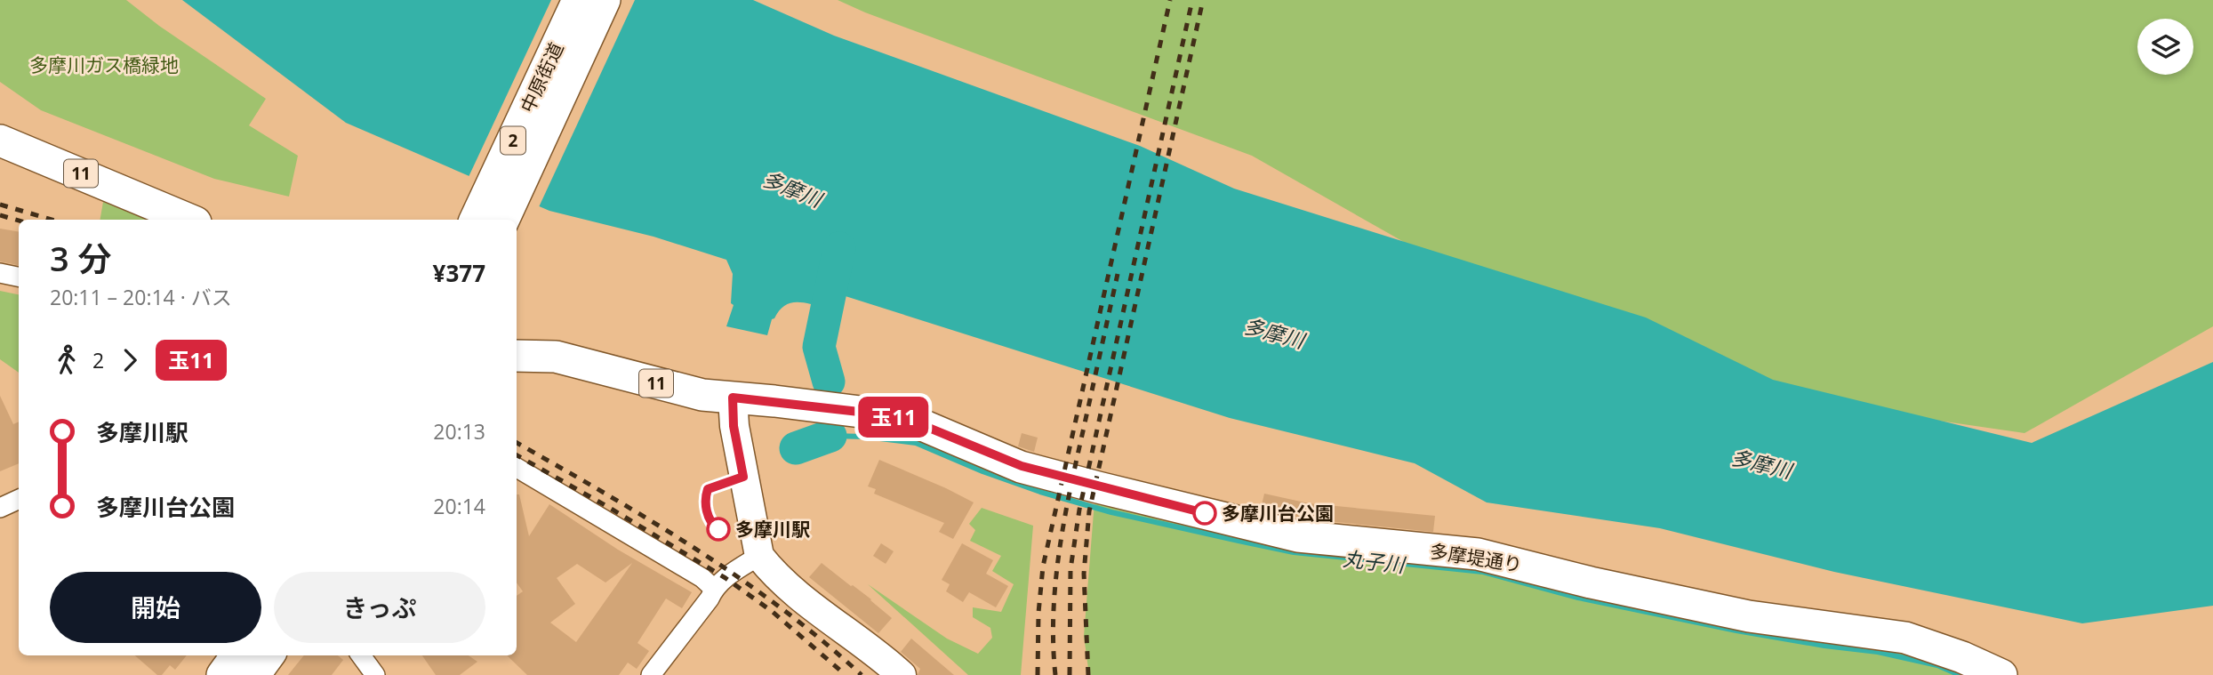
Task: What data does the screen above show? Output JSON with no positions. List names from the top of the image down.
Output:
{
  "streets": {
    "main road": [
      "中原街道",
      "2",
      "11",
      "多摩堤通り"
    ]
  },
  "water": ["多摩川", "丸子川"],
  "parks": ["多摩川ガス橋緑地"],
  "places": ["多摩川台公園", "多摩川駅"],
  "lines": ["bus line 玉11"],
  "page": {
    "on_map": "玉11",
    "heading": ["3 分", "20:11 – 20:14 · バス", "¥377"],
    "legs": ["2", "玉11"],
    "list": [
      {
        "name": "多摩川駅",
        "value": "20:13"
      },
      {
        "name": "多摩川台公園",
        "value": "20:14"
      }
    ],
    "buttons": ["開始", "きっぷ"]
  }
}
